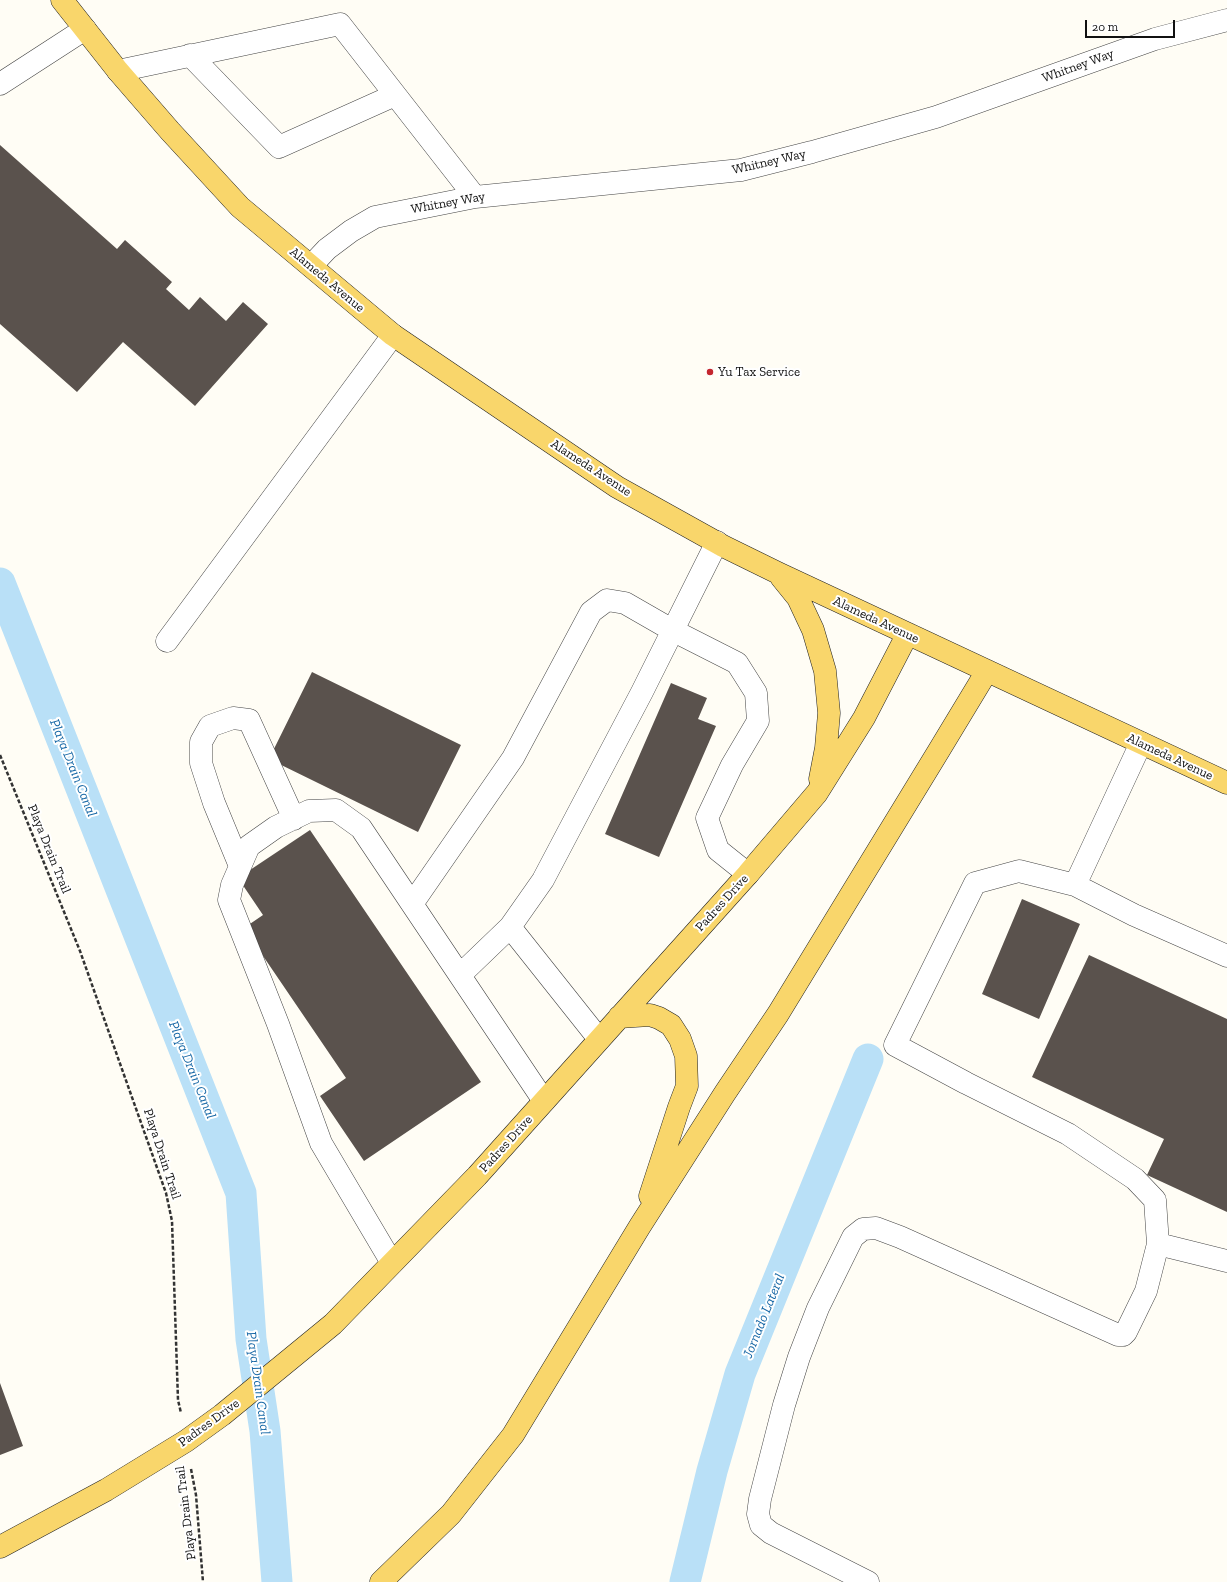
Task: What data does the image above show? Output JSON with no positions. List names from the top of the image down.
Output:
{
  "streets": {
    "main road": ["Alameda Avenue", "Padres Drive"],
    "street": ["Whitney Way"],
    "path": ["Playa Drain Trail"]
  },
  "crossings": [
    ["Whitney Way", "Alameda Avenue"],
    ["Alameda Avenue", "Padres Drive"],
    ["Playa Drain Trail", "Padres Drive"]
  ],
  "water": ["Playa Drain Canal", "Jornado Lateral"],
  "places": ["Yu Tax Service"],
  "scale_bar": "20 m"
}
